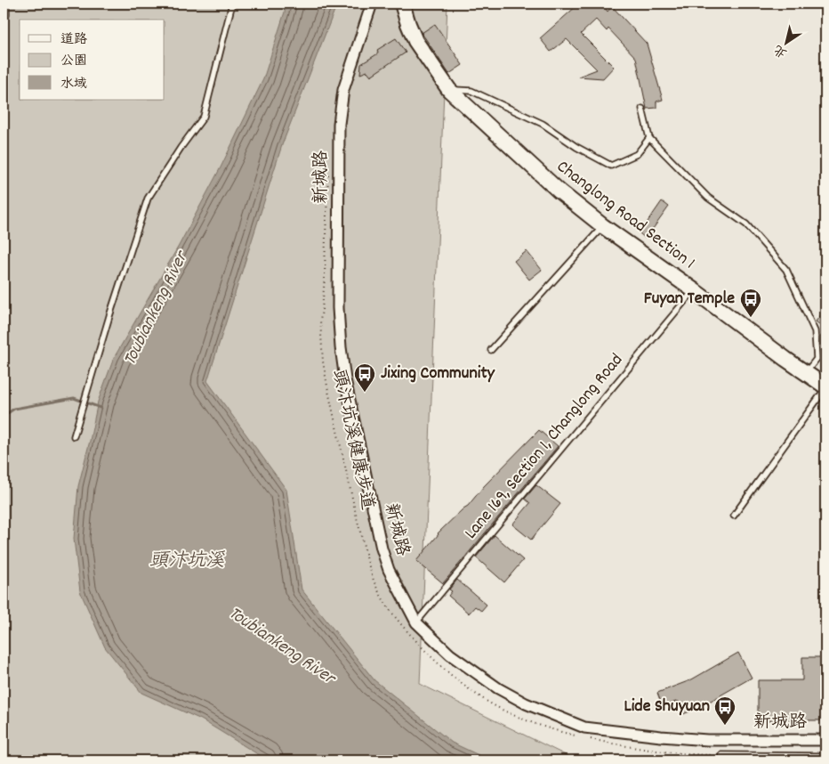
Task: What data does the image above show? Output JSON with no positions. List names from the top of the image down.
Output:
{
  "streets": {
    "main road": ["Changlong Road Section 1"],
    "street": ["新城路"],
    "lane": ["Lane 169, Section 1, Changlong Road"],
    "path": ["頭汴坑溪健康步道"]
  },
  "crossings": [
    ["新城路", "Lane 169, Section 1, Changlong Road"],
    ["Changlong Road Section 1", "Lane 169, Section 1, Changlong Road"]
  ],
  "water": ["Toubiankeng River", "頭汴坑溪"],
  "places": {
    "bus stop": ["Fuyan Temple", "Jixing Community", "Lide Shuyuan"]
  },
  "legend": ["道路", "公園", "水域"],
  "north": "bottom left"
}
